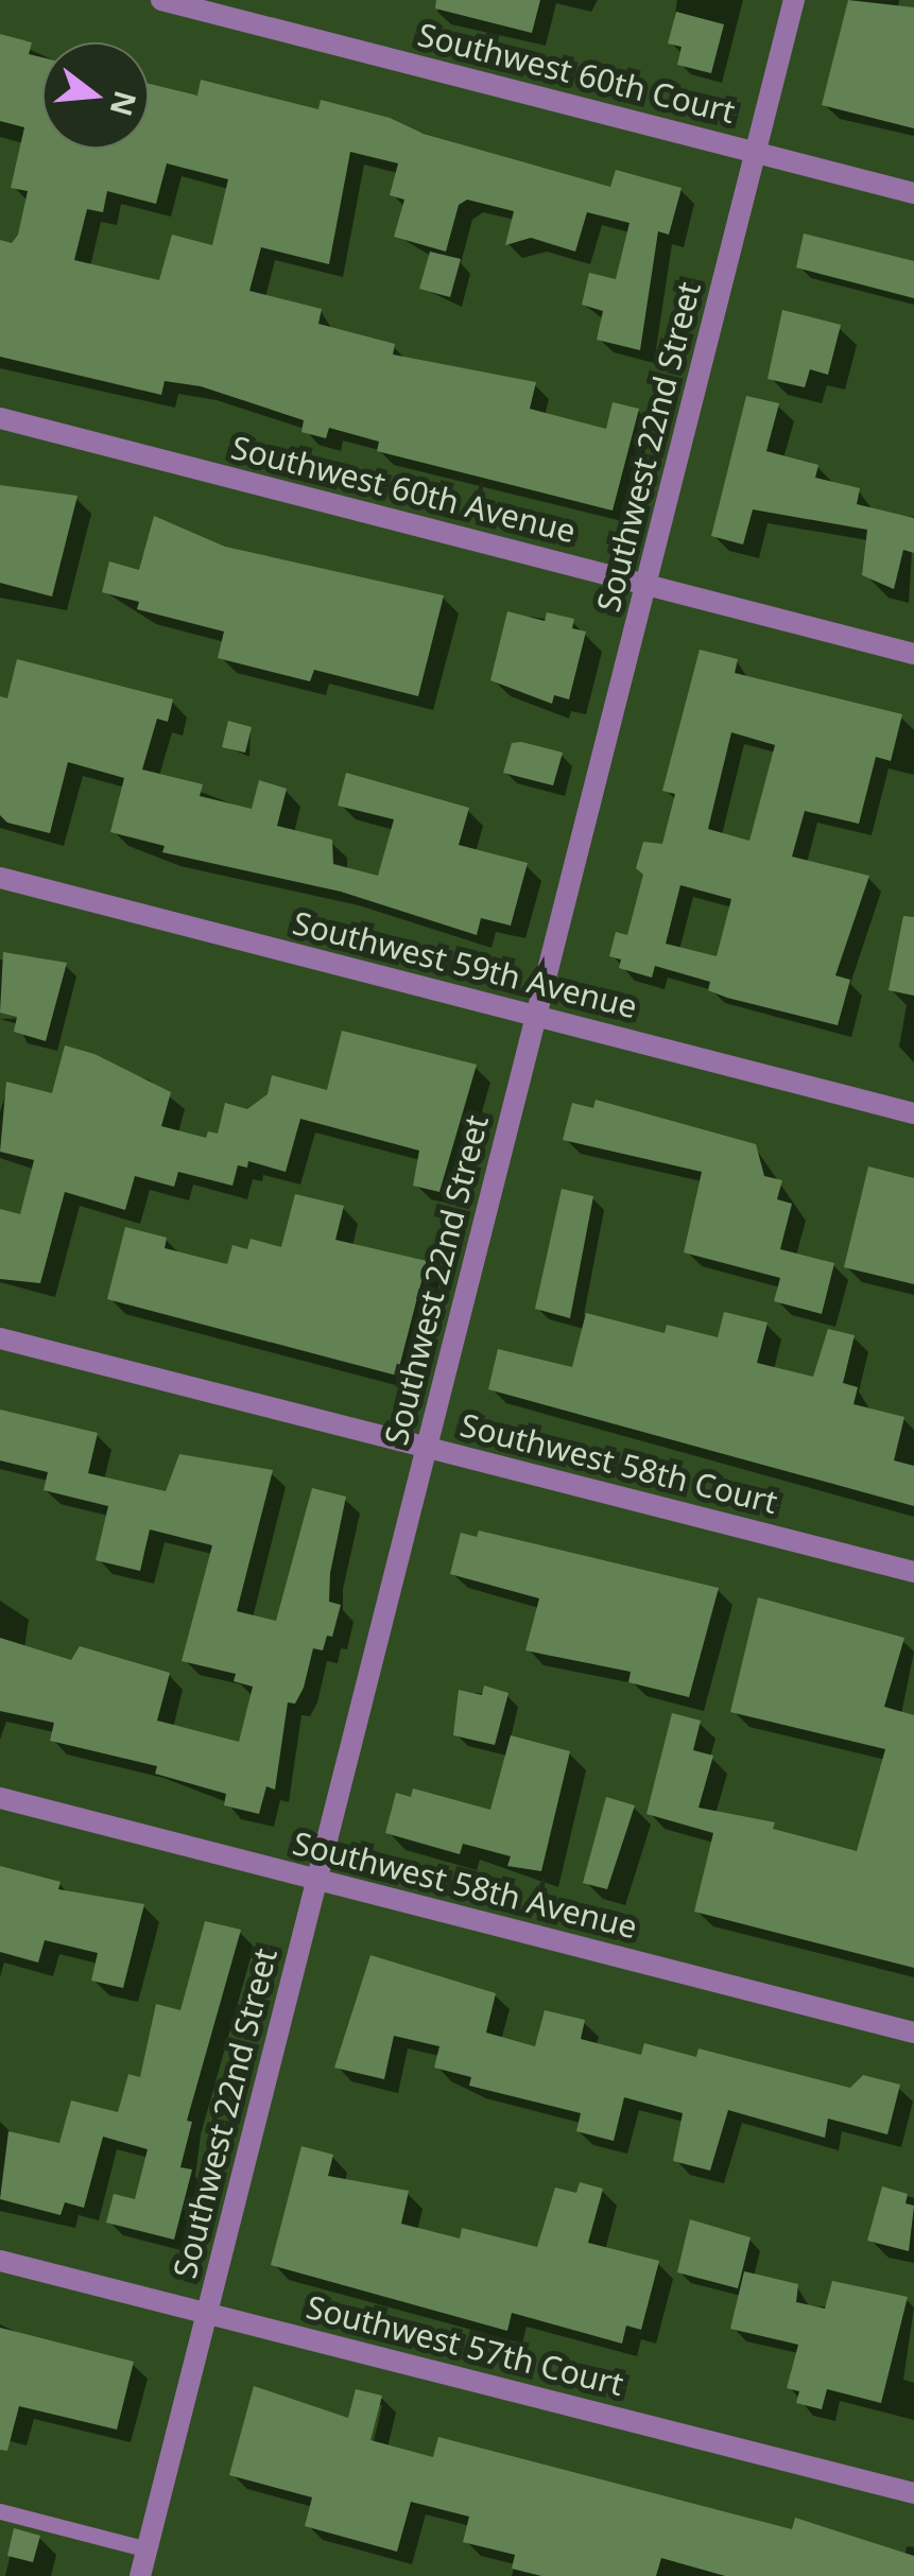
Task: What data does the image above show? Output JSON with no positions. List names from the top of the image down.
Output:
{
  "streets": {
    "street": [
      "Southwest 60th Court",
      "Southwest 22nd Street",
      "Southwest 60th Avenue",
      "Southwest 59th Avenue",
      "Southwest 58th Court",
      "Southwest 58th Avenue",
      "Southwest 57th Court"
    ]
  },
  "crossings": [
    ["Southwest 60th Court", "Southwest 22nd Street"],
    ["Southwest 22nd Street", "Southwest 60th Avenue"],
    ["Southwest 22nd Street", "Southwest 59th Avenue"],
    ["Southwest 22nd Street", "Southwest 58th Court"],
    ["Southwest 22nd Street", "Southwest 58th Avenue"],
    ["Southwest 22nd Street", "Southwest 57th Court"]
  ],
  "north": "right"
}
